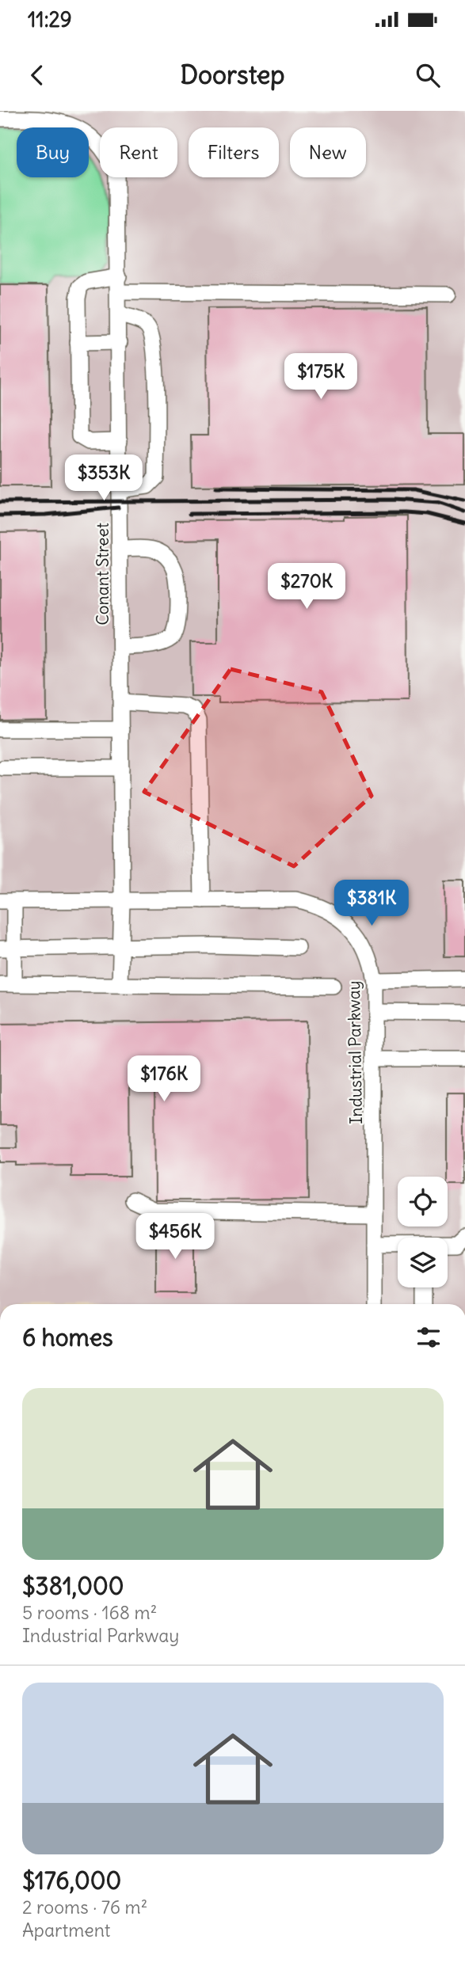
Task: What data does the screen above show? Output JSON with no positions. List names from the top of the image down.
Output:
{
  "streets": {
    "street": ["Conant Street", "Industrial Parkway"]
  },
  "crossings": [
    ["Conant Street", "Industrial Parkway"]
  ],
  "page": {
    "status": "11:29",
    "header": "Doorstep",
    "chip": [
      "Buy",
      "Rent",
      "Filters",
      "New"
    ],
    "price": [
      "$175K",
      "$353K",
      "$270K",
      "$381K",
      "$176K",
      "$456K"
    ],
    "heading": "6 homes",
    "list": [
      {
        "name": "$381,000",
        "note": "5 rooms · 168 m² · Industrial Parkway"
      },
      {
        "name": "$176,000",
        "note": "2 rooms · 76 m² · Apartment"
      }
    ]
  }
}
